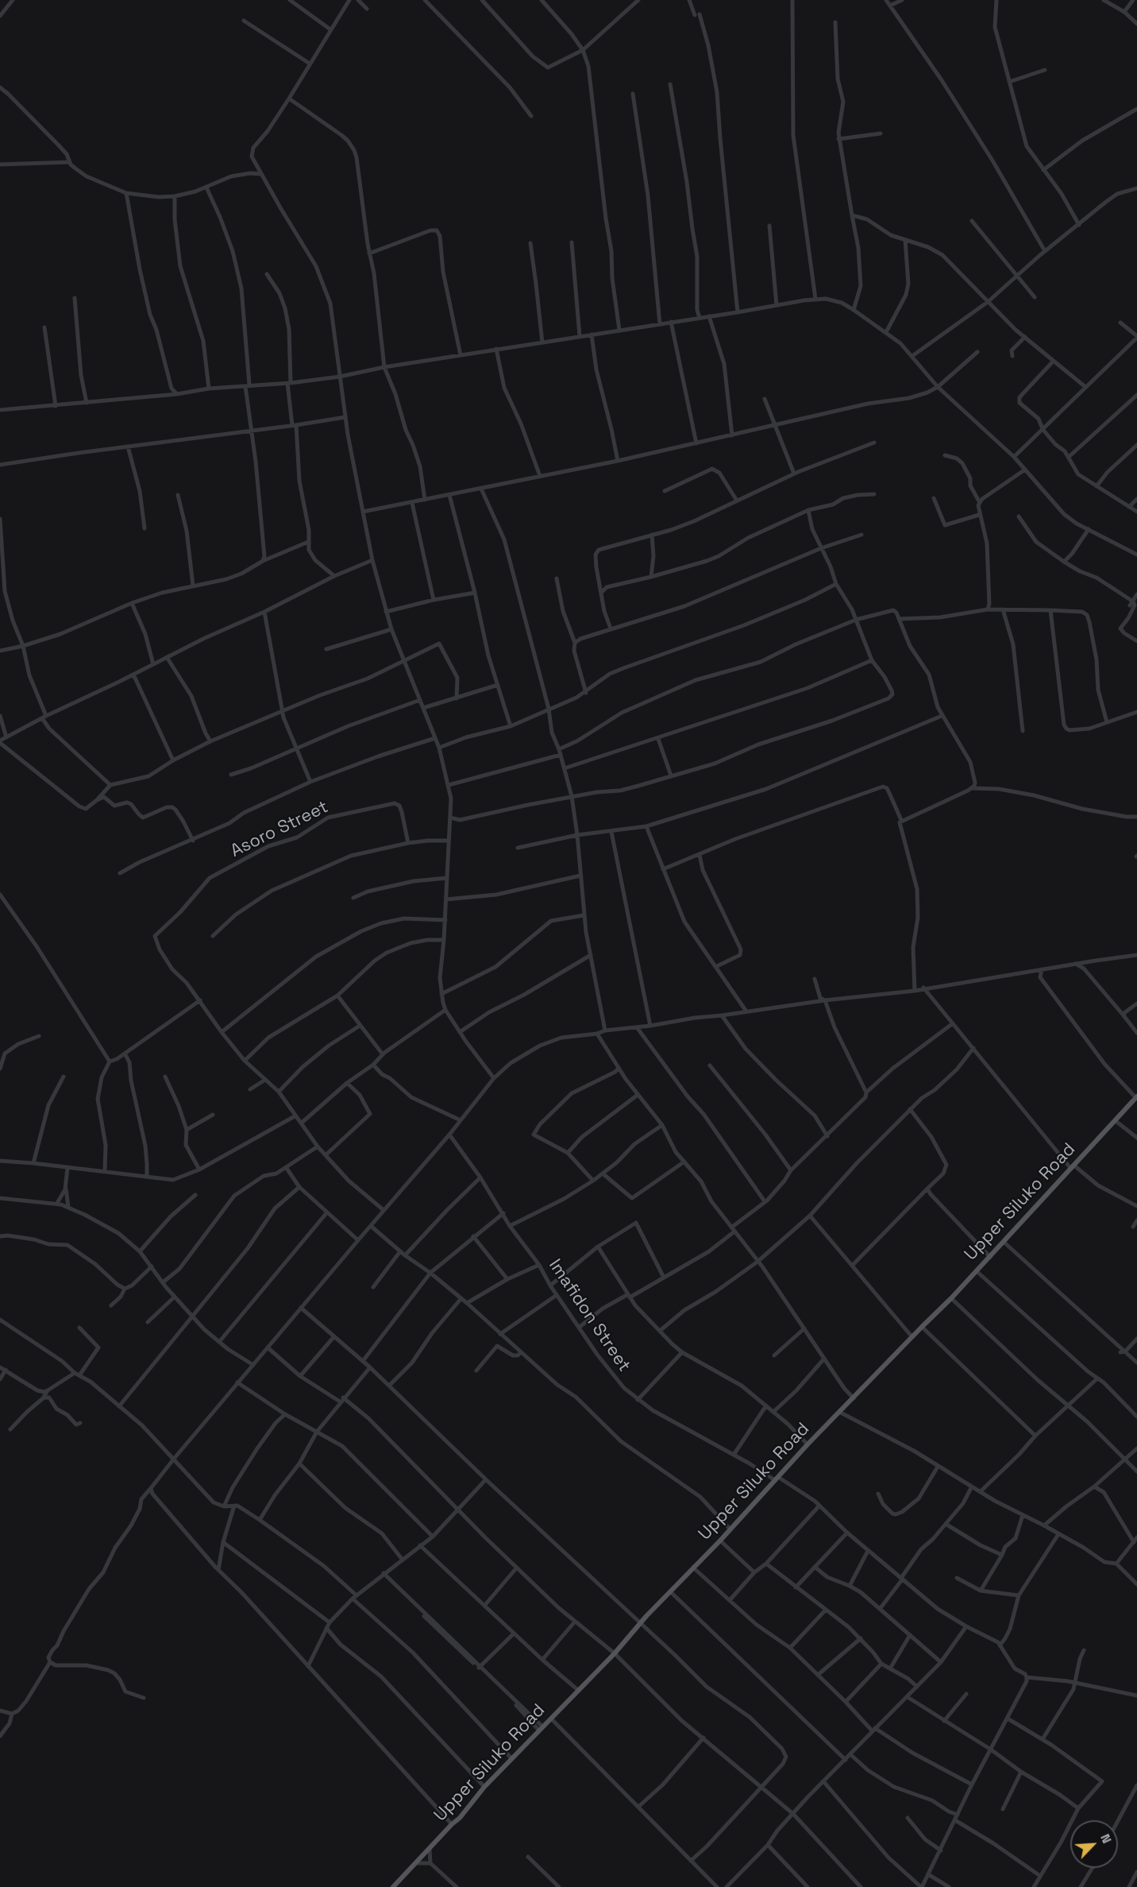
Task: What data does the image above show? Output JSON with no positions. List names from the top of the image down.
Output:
{
  "streets": {
    "main road": ["Upper Siluko Road"],
    "street": ["Asoro Street", "Imafidon Street"]
  },
  "crossings": [
    ["Upper Siluko Road", "Imafidon Street"]
  ],
  "north": "top right"
}
